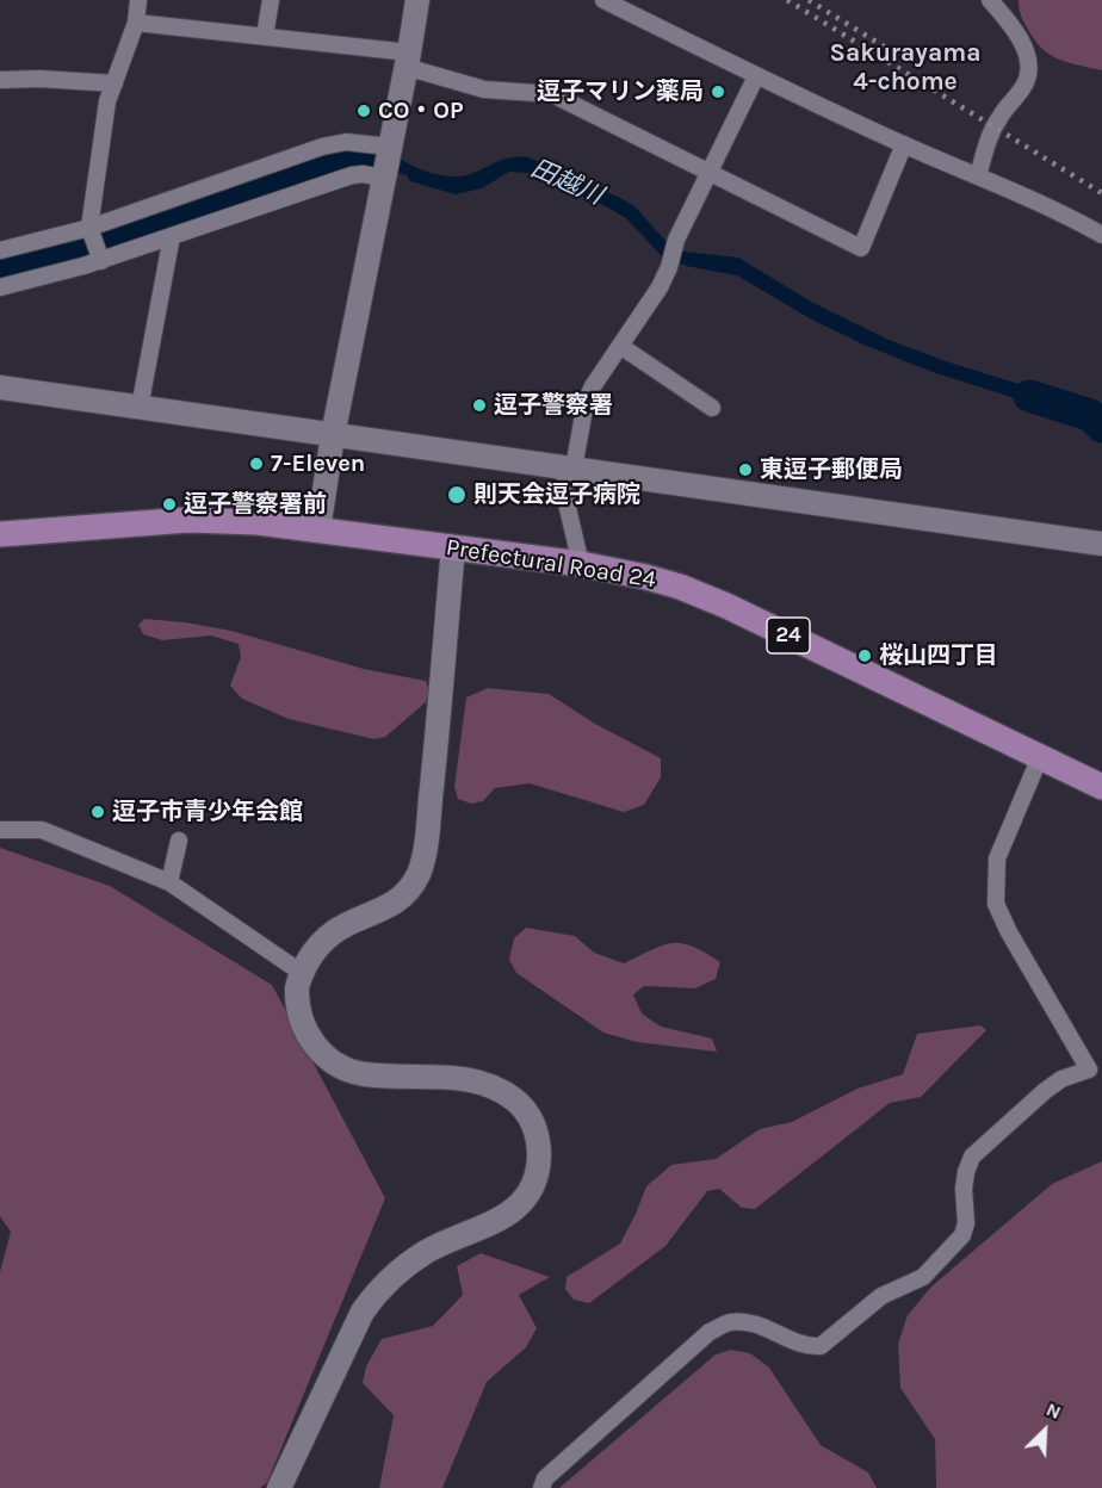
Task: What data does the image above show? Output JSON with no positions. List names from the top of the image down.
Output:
{
  "streets": {
    "main road": ["Prefectural Road 24", "24"]
  },
  "districts": ["Sakurayama 4-chome"],
  "water": ["田越川"],
  "places": [
    "逗子マリン薬局",
    "CO・OP",
    "逗子警察署",
    "7-Eleven",
    "東逗子郵便局",
    "則天会逗子病院",
    "逗子警察署前",
    "桜山四丁目",
    "逗子市青少年会館"
  ],
  "north": "top right"
}
